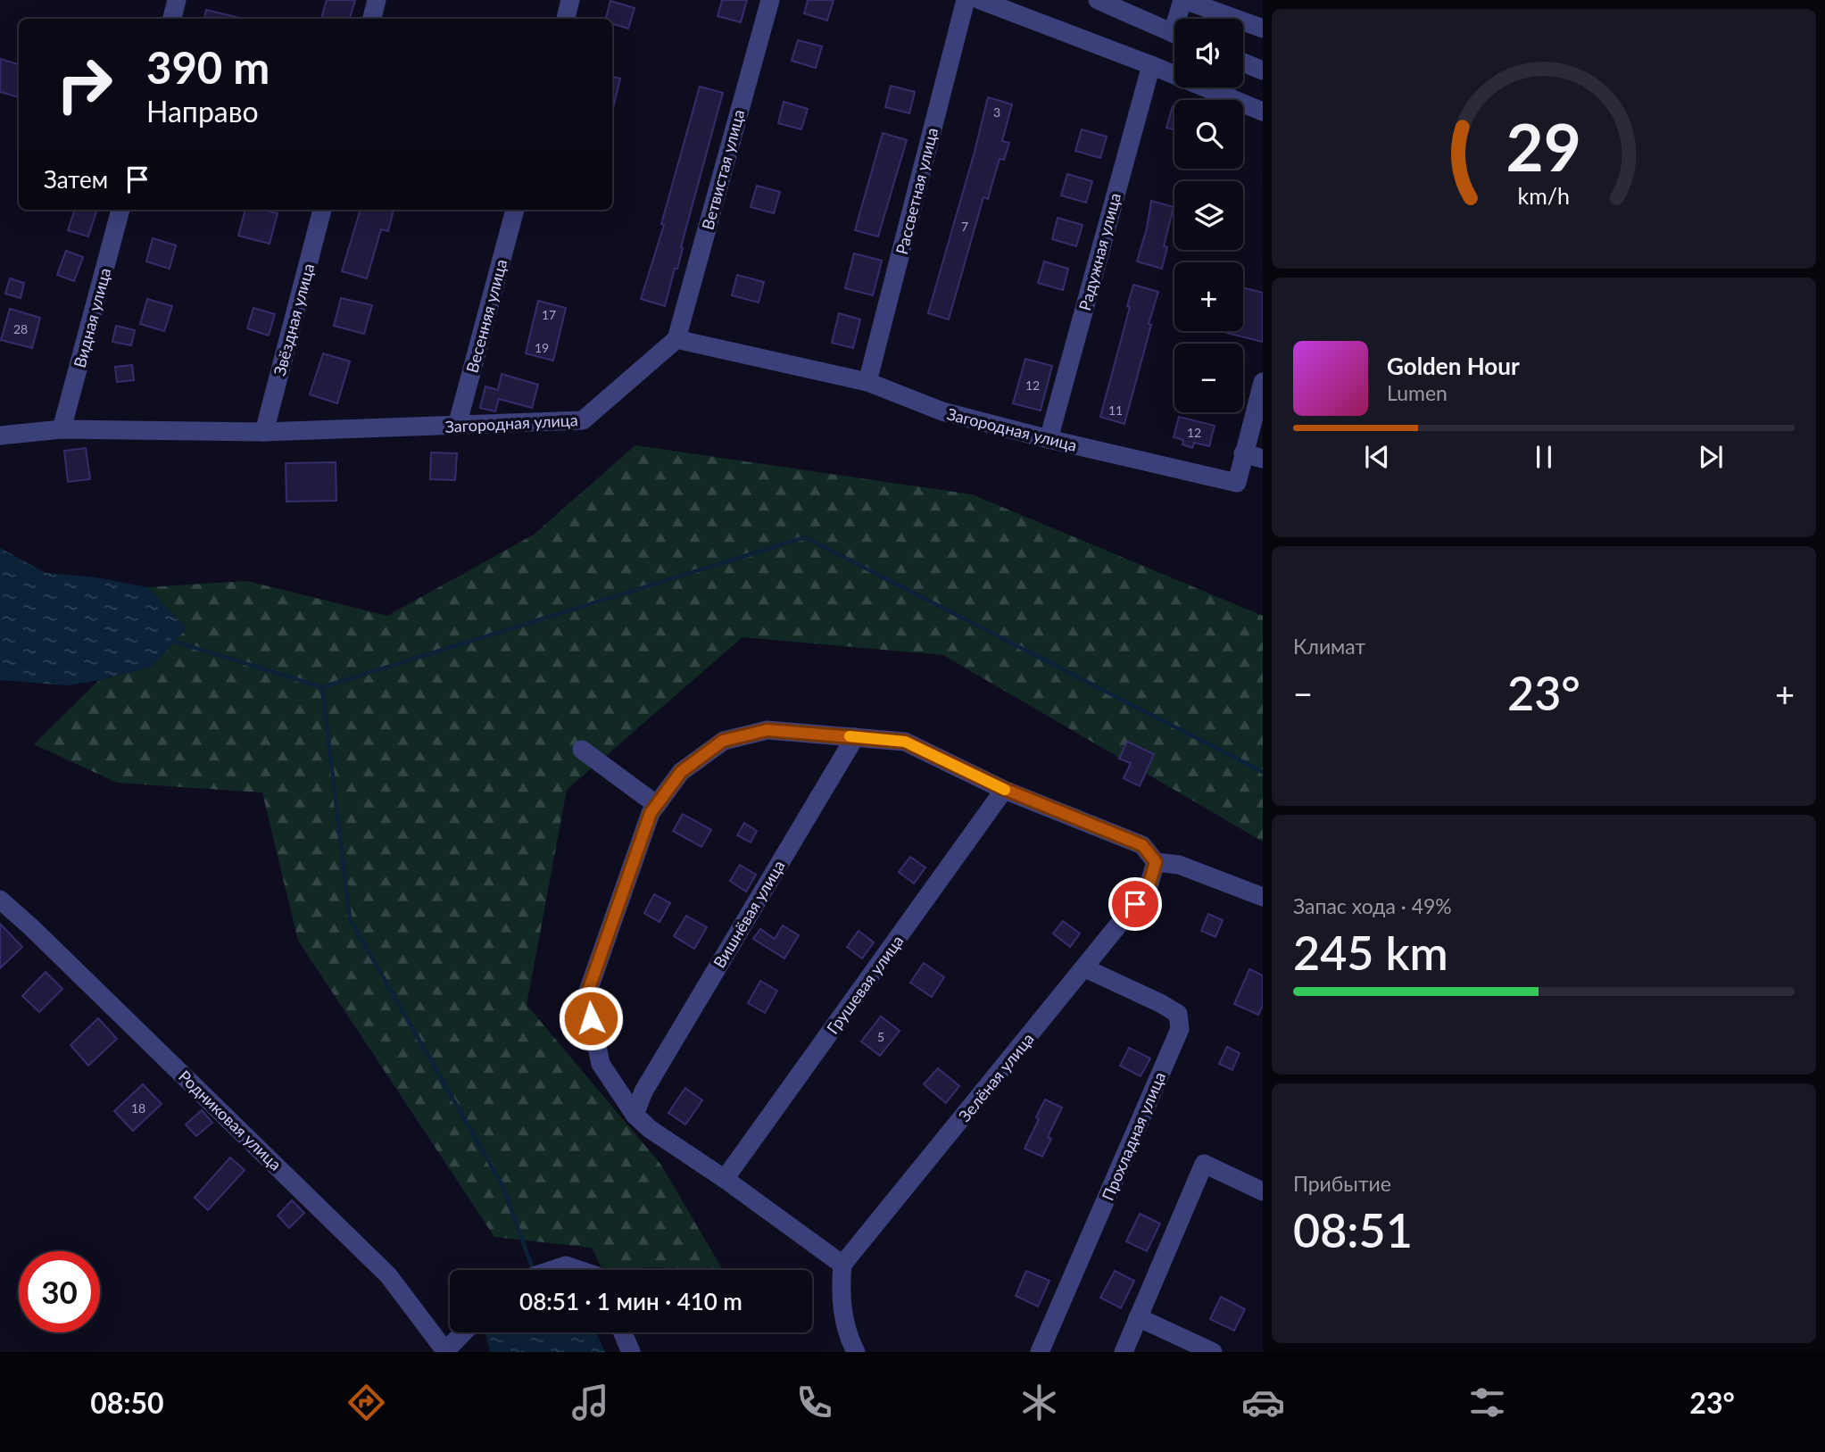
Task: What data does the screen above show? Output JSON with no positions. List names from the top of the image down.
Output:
{
  "streets": {
    "street": [
      "Ветвистая улица",
      "Рассветная улица",
      "Радужная улица",
      "Весенняя улица",
      "Видная улица",
      "Звёздная улица",
      "Загородная улица",
      "Вишнёвая улица",
      "Грушевая улица",
      "Зелёная улица",
      "Родниковая улица",
      "Прохладная улица"
    ]
  },
  "crossings": [
    ["Ветвистая улица", "Загородная улица"],
    ["Рассветная улица", "Загородная улица"],
    ["Радужная улица", "Загородная улица"],
    ["Весенняя улица", "Загородная улица"],
    ["Видная улица", "Загородная улица"],
    ["Звёздная улица", "Загородная улица"],
    ["Зелёная улица", "Прохладная улица"]
  ],
  "house_numbers": [
    "3",
    "7",
    "17",
    "28",
    "19",
    "12",
    "11",
    "12",
    "5",
    "18"
  ],
  "page": {
    "map_buttons": ["+", "−"],
    "turn": ["390 m", "Направо"],
    "then": "Затем",
    "song": ["Golden Hour", "Lumen"],
    "tile": [
      "Климат",
      ["Запас хода · 49%", "245 km"],
      ["Прибытие", "08:51"]
    ],
    "heat": ["−", "23°", "+"],
    "limit": "30",
    "trip": "08:51 · 1 мин · 410 m",
    "tabs": ["08:50", "23°"],
    "gauge": ["29", "km/h"]
  }
}
